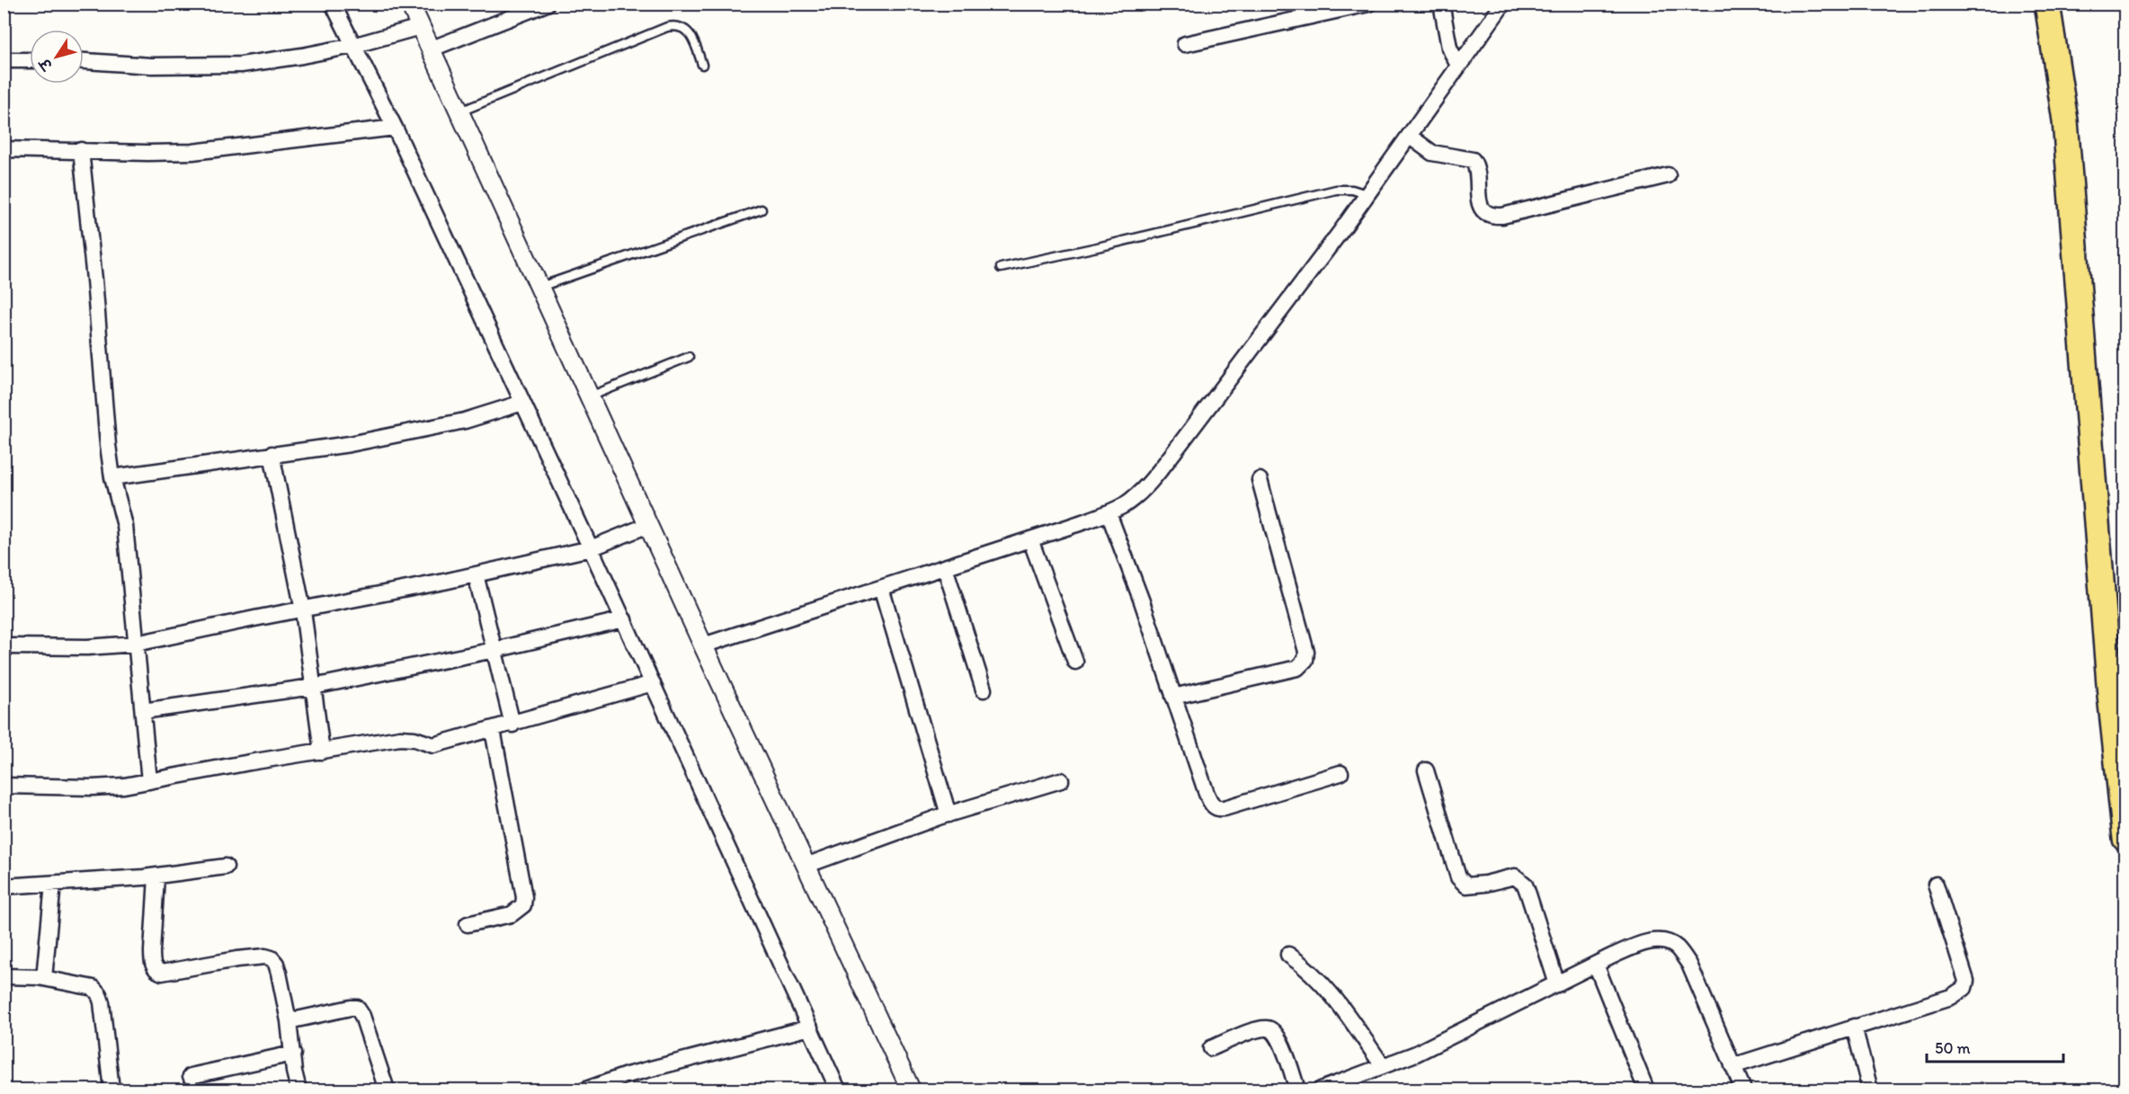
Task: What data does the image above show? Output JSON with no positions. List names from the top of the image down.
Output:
{
  "scale_bar": "50 m",
  "north": "bottom left"
}
